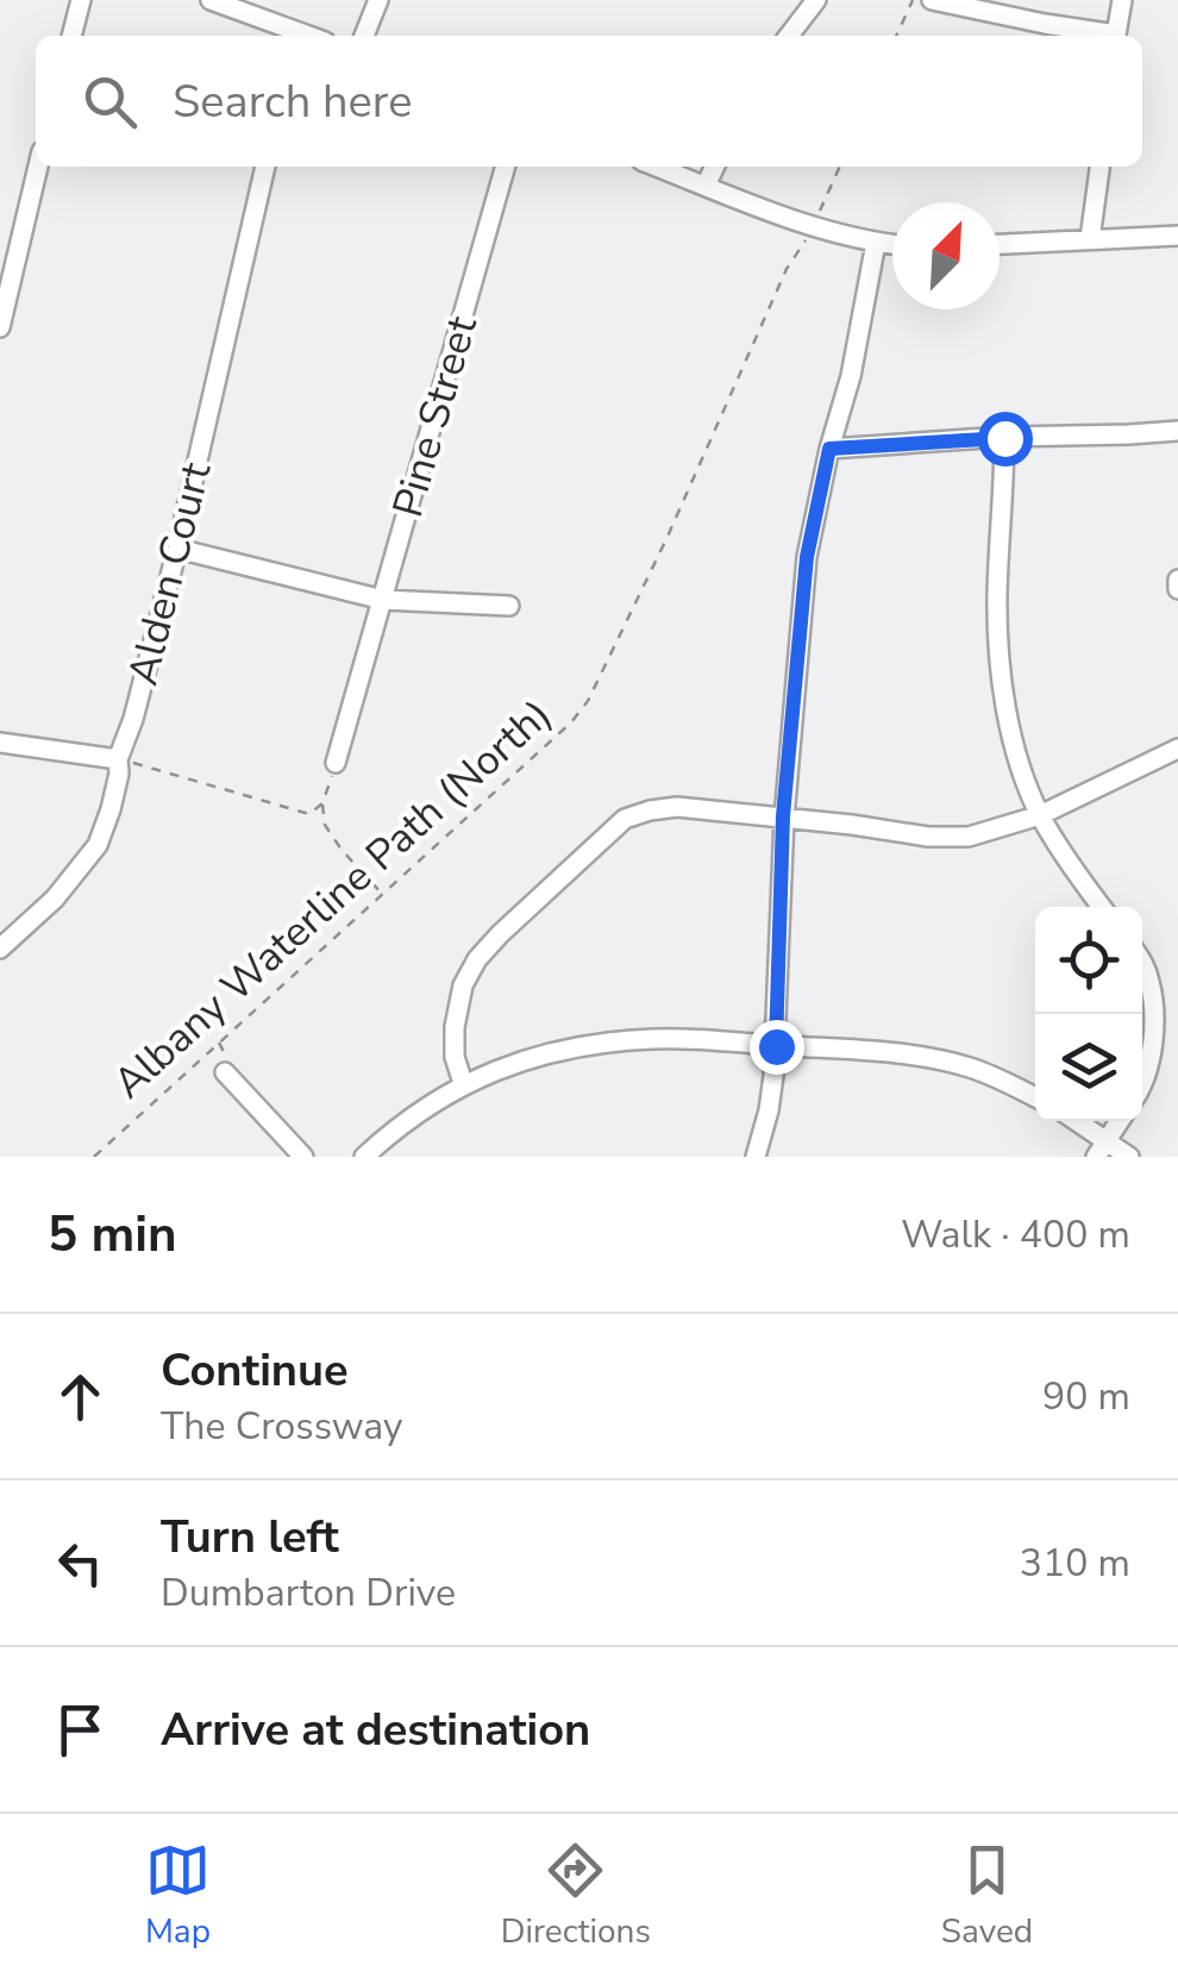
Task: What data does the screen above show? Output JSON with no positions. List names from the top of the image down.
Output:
{
  "streets": {
    "street": ["Pine Street", "Alden Court"],
    "path": ["Albany Waterline Path (North)"]
  },
  "north": "top right",
  "page": {
    "search": "Search here",
    "heading": ["5 min", "Walk · 400 m"],
    "list": [
      ["Continue", "The Crossway", "90 m"],
      ["Turn left", "Dumbarton Drive", "310 m"],
      "Arrive at destination"
    ],
    "nav": ["Map", "Directions", "Saved"]
  }
}
